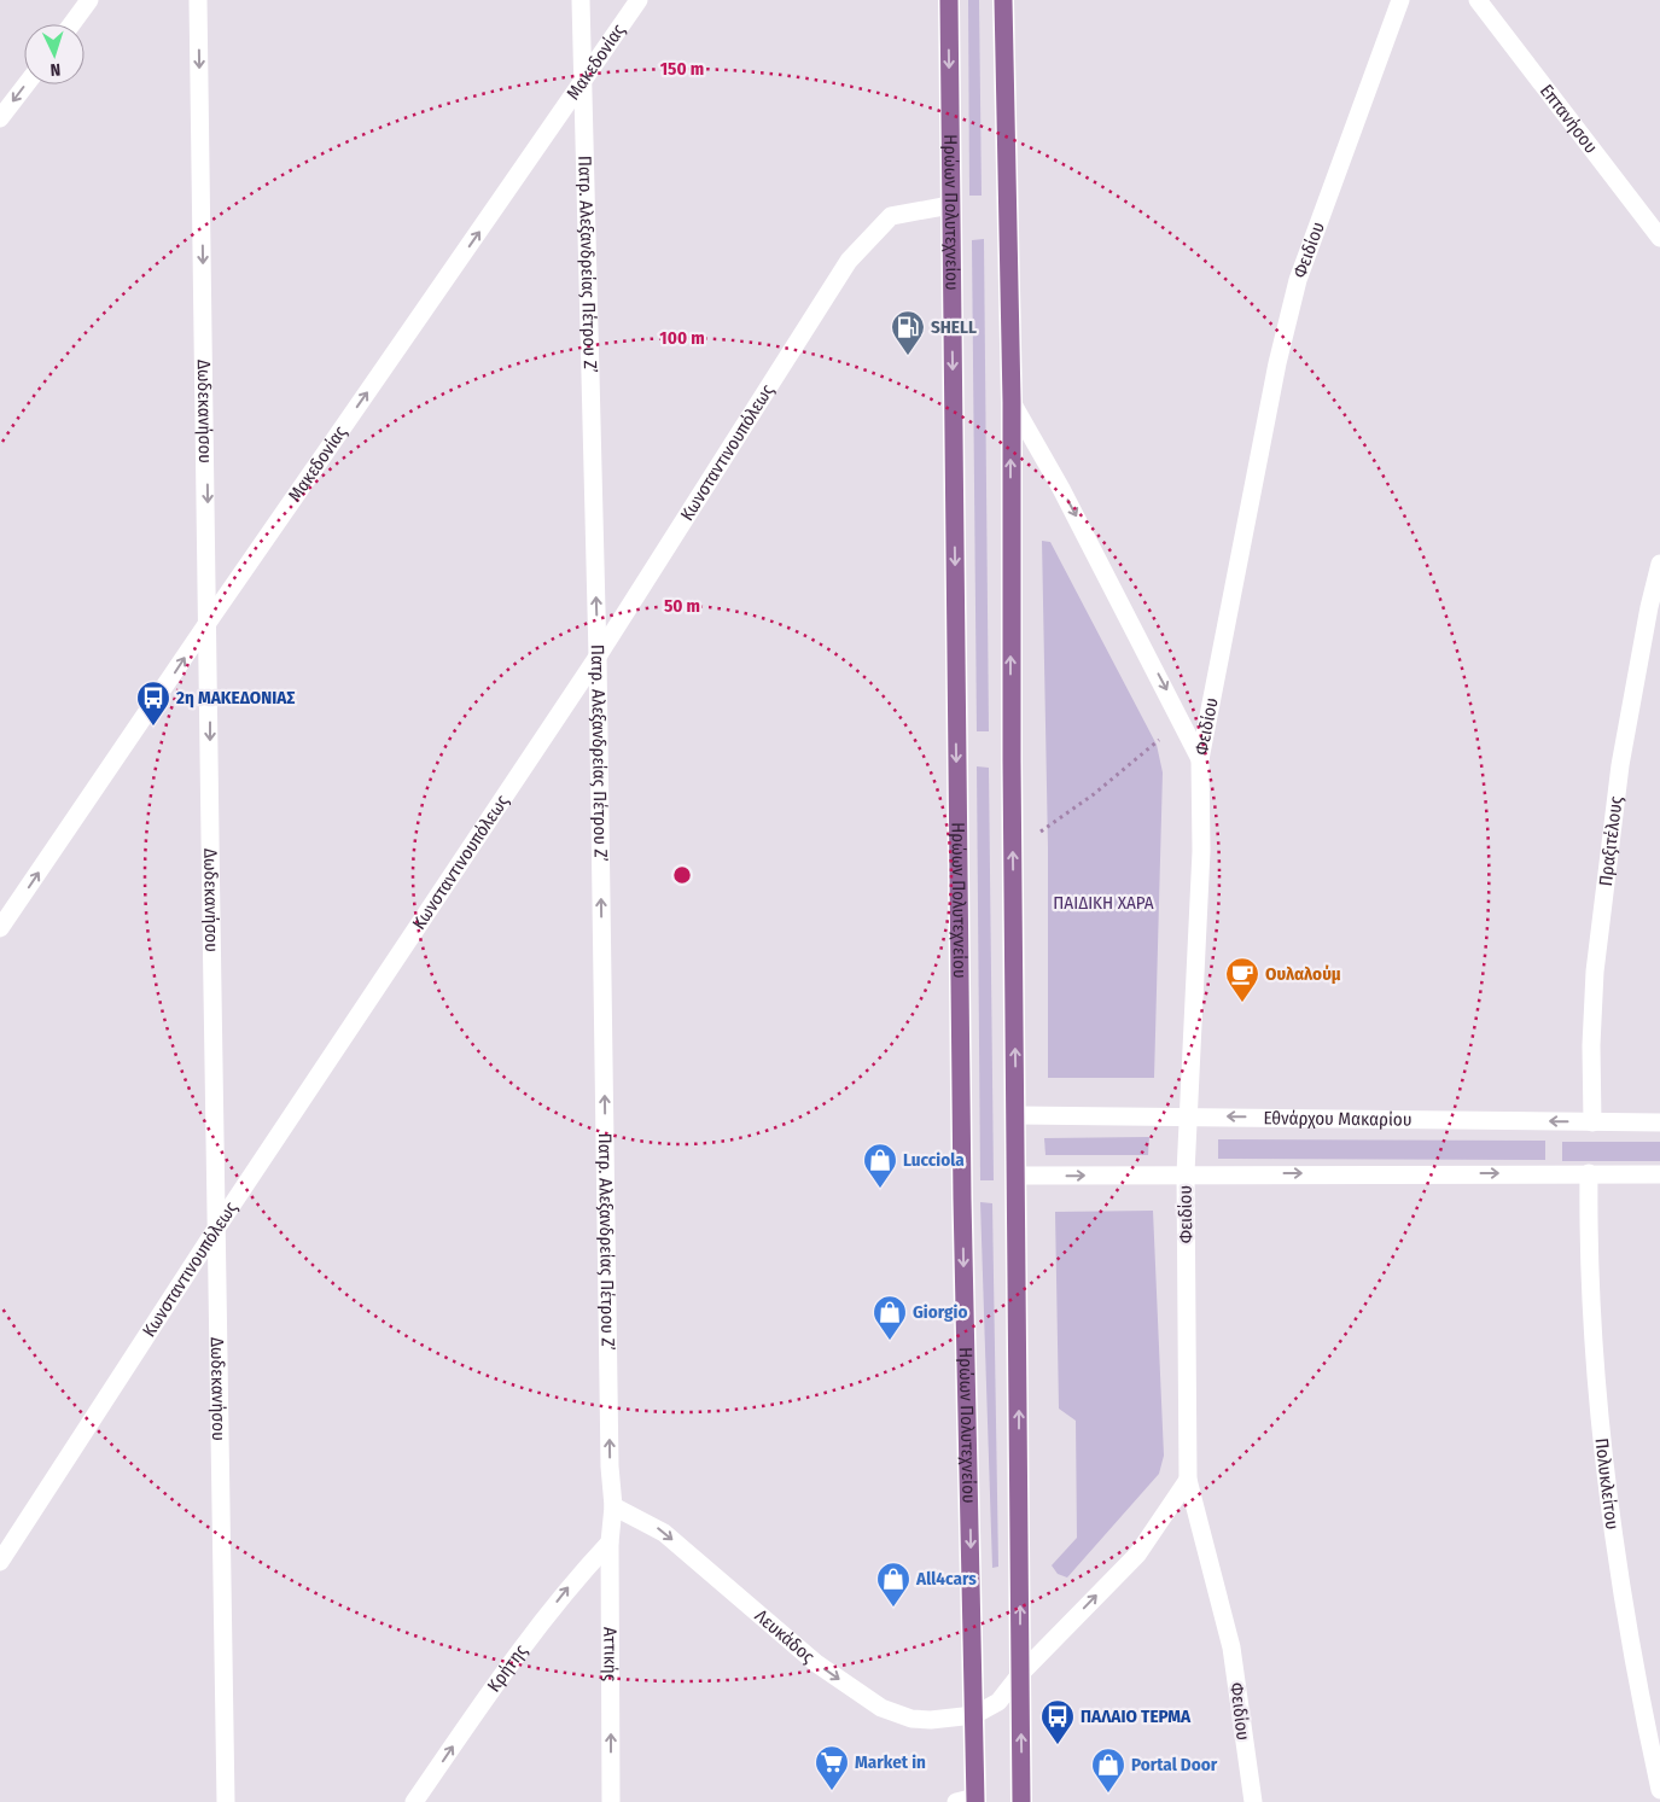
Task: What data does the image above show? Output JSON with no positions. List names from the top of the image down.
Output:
{
  "streets": {
    "main road": ["Ηρώων Πολυτεχνείου"],
    "street": [
      "Μακεδονίας",
      "Επτανήσου",
      "Φειδίου",
      "Πατρ. Αλεξανδρείας Πέτρου Ζ’",
      "Δωδεκανήσου",
      "Κωνσταντινουπόλεως",
      "Πραξιτέλους",
      "Εθνάρχου Μακαρίου",
      "Πολυκλείτου",
      "Λευκάδος",
      "Αττικής",
      "Κρήτης"
    ]
  },
  "crossings": [
    ["Μακεδονίας", "Πατρ. Αλεξανδρείας Πέτρου Ζ’"],
    ["Μακεδονίας", "Δωδεκανήσου"],
    ["Ηρώων Πολυτεχνείου", "Κωνσταντινουπόλεως"],
    ["Ηρώων Πολυτεχνείου", "Λευκάδος"],
    ["Φειδίου", "Εθνάρχου Μακαρίου"],
    ["Πατρ. Αλεξανδρείας Πέτρου Ζ’", "Κωνσταντινουπόλεως"],
    ["Πατρ. Αλεξανδρείας Πέτρου Ζ’", "Λευκάδος"],
    ["Πατρ. Αλεξανδρείας Πέτρου Ζ’", "Αττικής"],
    ["Δωδεκανήσου", "Κωνσταντινουπόλεως"],
    ["Πραξιτέλους", "Εθνάρχου Μακαρίου"],
    ["Λευκάδος", "Αττικής"],
    ["Αττικής", "Κρήτης"]
  ],
  "one_way": [
    "Μακεδονίας",
    "Πατρ. Αλεξανδρείας Πέτρου Ζ’",
    "Δωδεκανήσου",
    "Λευκάδος",
    "Αττικής",
    "Κρήτης"
  ],
  "parks": ["ΠΑΙΔΙΚΗ ΧΑΡΑ"],
  "places": {
    "fuel station": ["SHELL"],
    "bus stop": ["2η ΜΑΚΕΔΟΝΙΑΣ", "ΠΑΛΑΙΟ ΤΕΡΜΑ"],
    "cafe": ["Ουλαλούμ"],
    "shop": [
      "Lucciola",
      "Giorgio",
      "All4cars",
      "Portal Door"
    ],
    "supermarket": ["Market in"]
  },
  "north": "bottom",
  "rings": ["150 m", "100 m", "50 m"]
}
